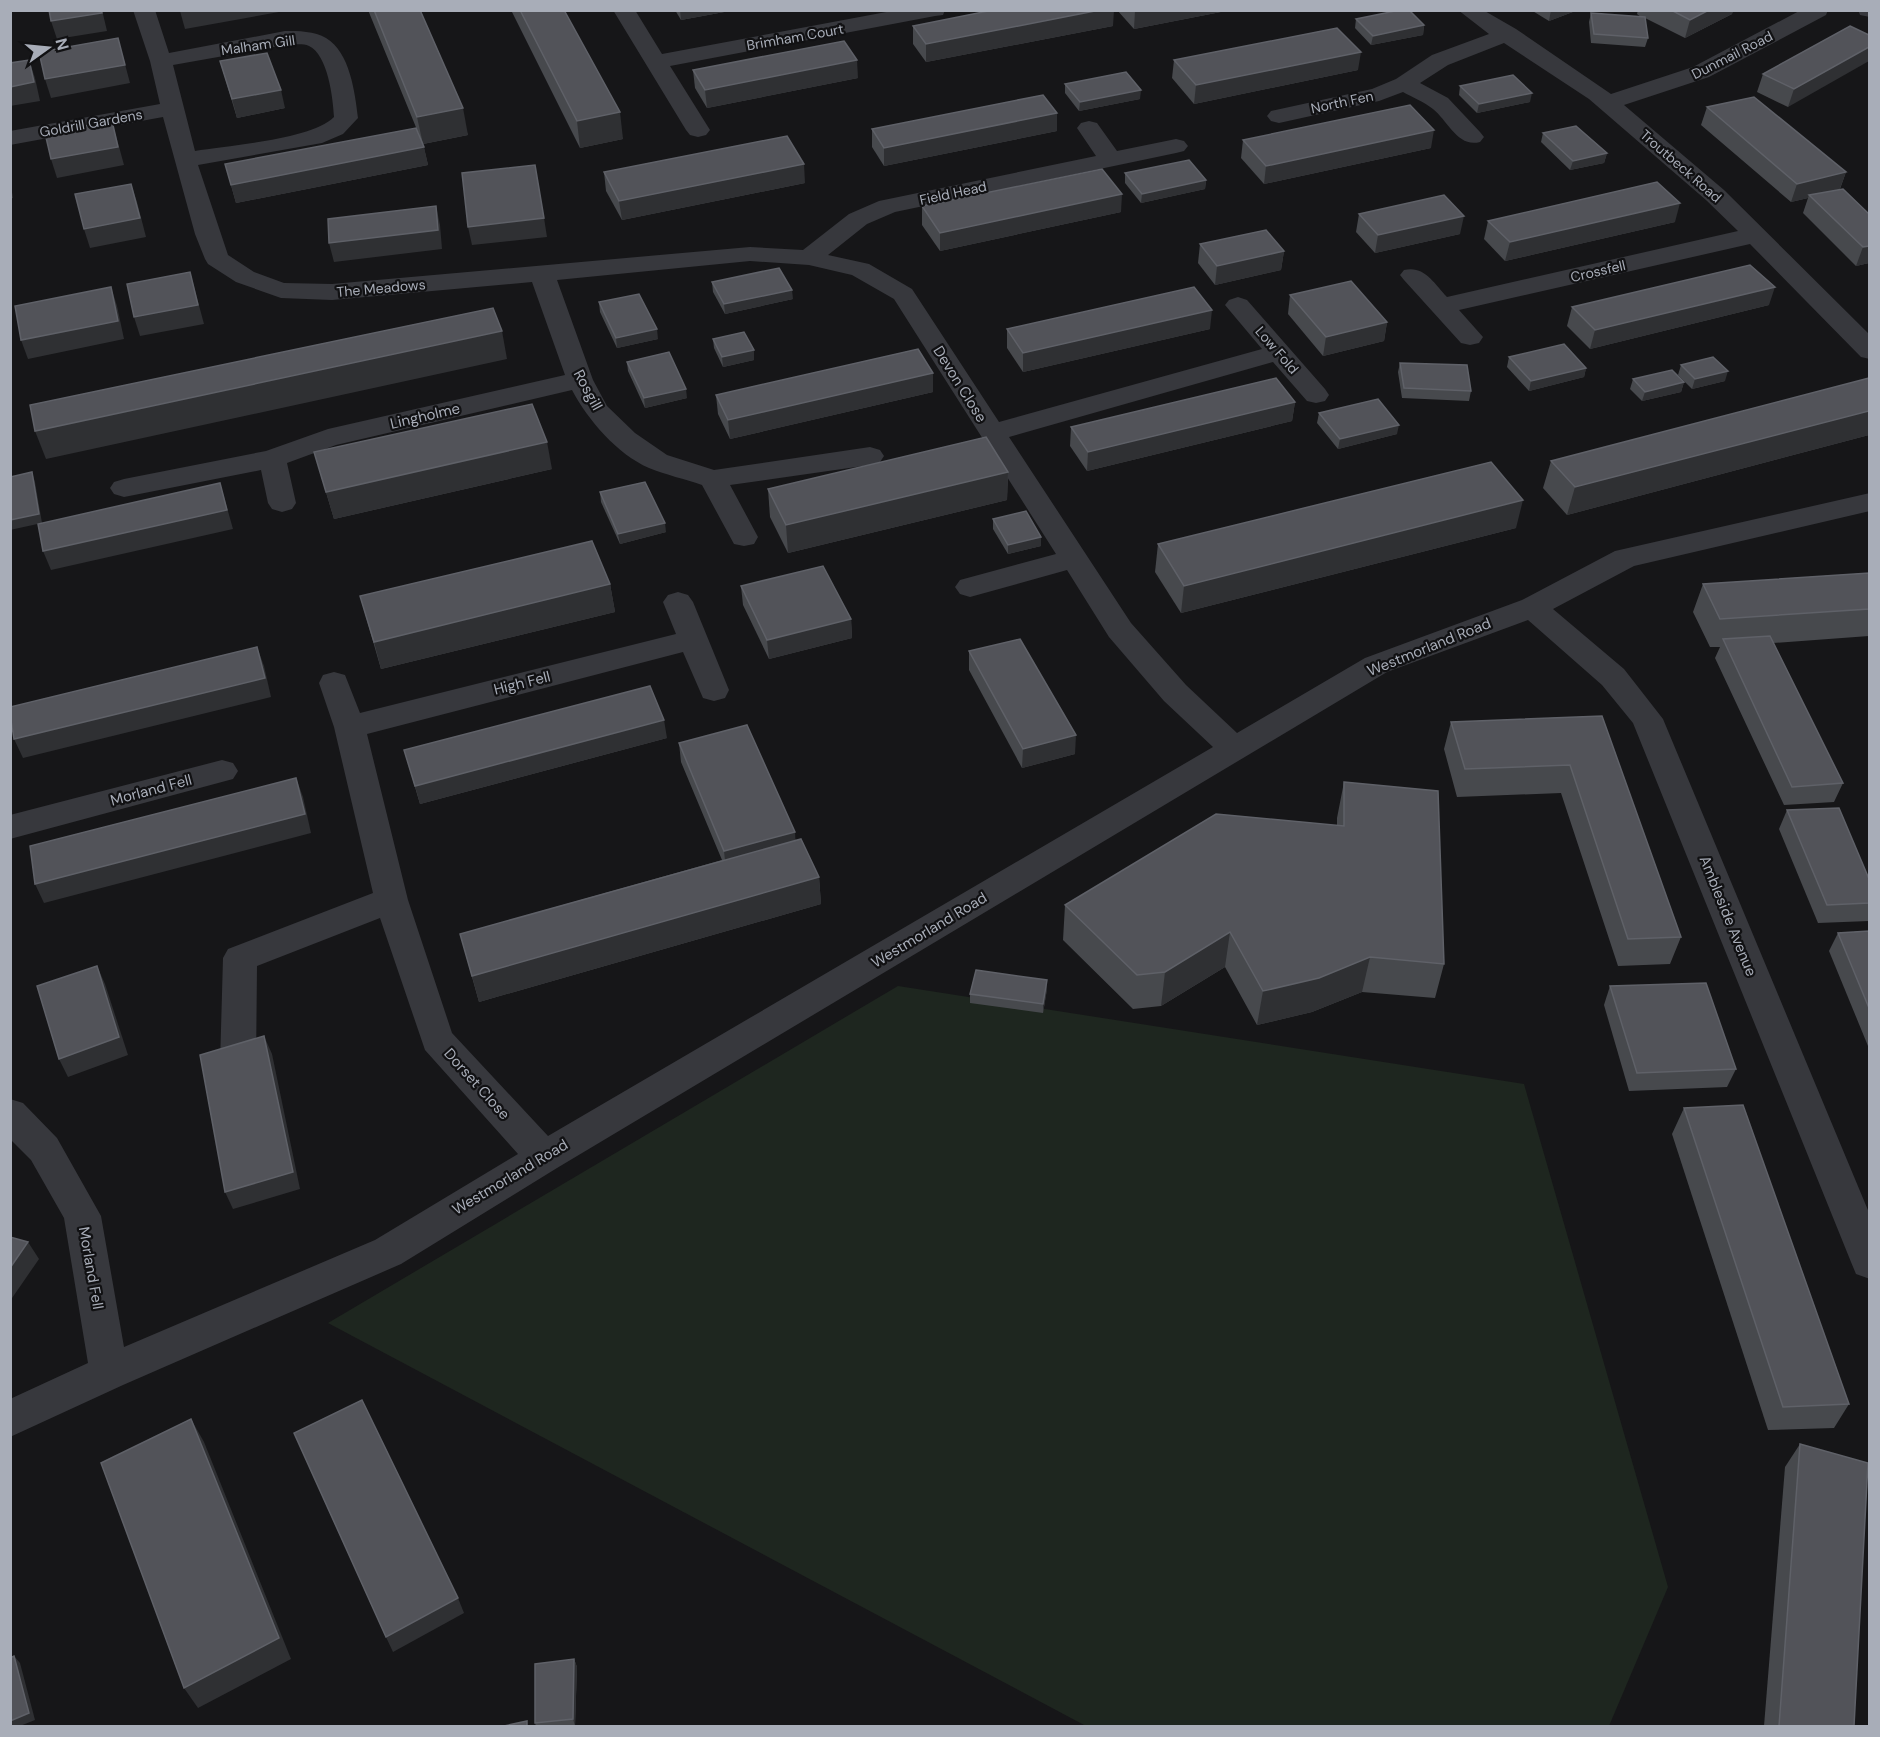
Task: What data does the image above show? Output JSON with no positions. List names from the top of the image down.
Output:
{
  "streets": {
    "street": [
      "Brimham Court",
      "Malham Gill",
      "Dunmail Road",
      "North Fen",
      "Goldrill Gardens",
      "Troutbeck Road",
      "Field Head",
      "Crossfell",
      "The Meadows",
      "Low Fold",
      "Devon Close",
      "Rosgill",
      "Lingholme",
      "Westmorland Road",
      "High Fell",
      "Morland Fell",
      "Ambleside Avenue",
      "Dorset Close"
    ]
  },
  "crossings": [
    ["Malham Gill", "The Meadows"],
    ["Dunmail Road", "Troutbeck Road"],
    ["North Fen", "Troutbeck Road"],
    ["Goldrill Gardens", "The Meadows"],
    ["Troutbeck Road", "Crossfell"],
    ["Field Head", "The Meadows"],
    ["Field Head", "Devon Close"],
    ["The Meadows", "Devon Close"],
    ["The Meadows", "Rosgill"],
    ["Devon Close", "Westmorland Road"],
    ["Rosgill", "Lingholme"],
    ["Westmorland Road", "Morland Fell"],
    ["Westmorland Road", "Ambleside Avenue"],
    ["Westmorland Road", "Dorset Close"],
    ["High Fell", "Dorset Close"]
  ],
  "north": "right"
}
